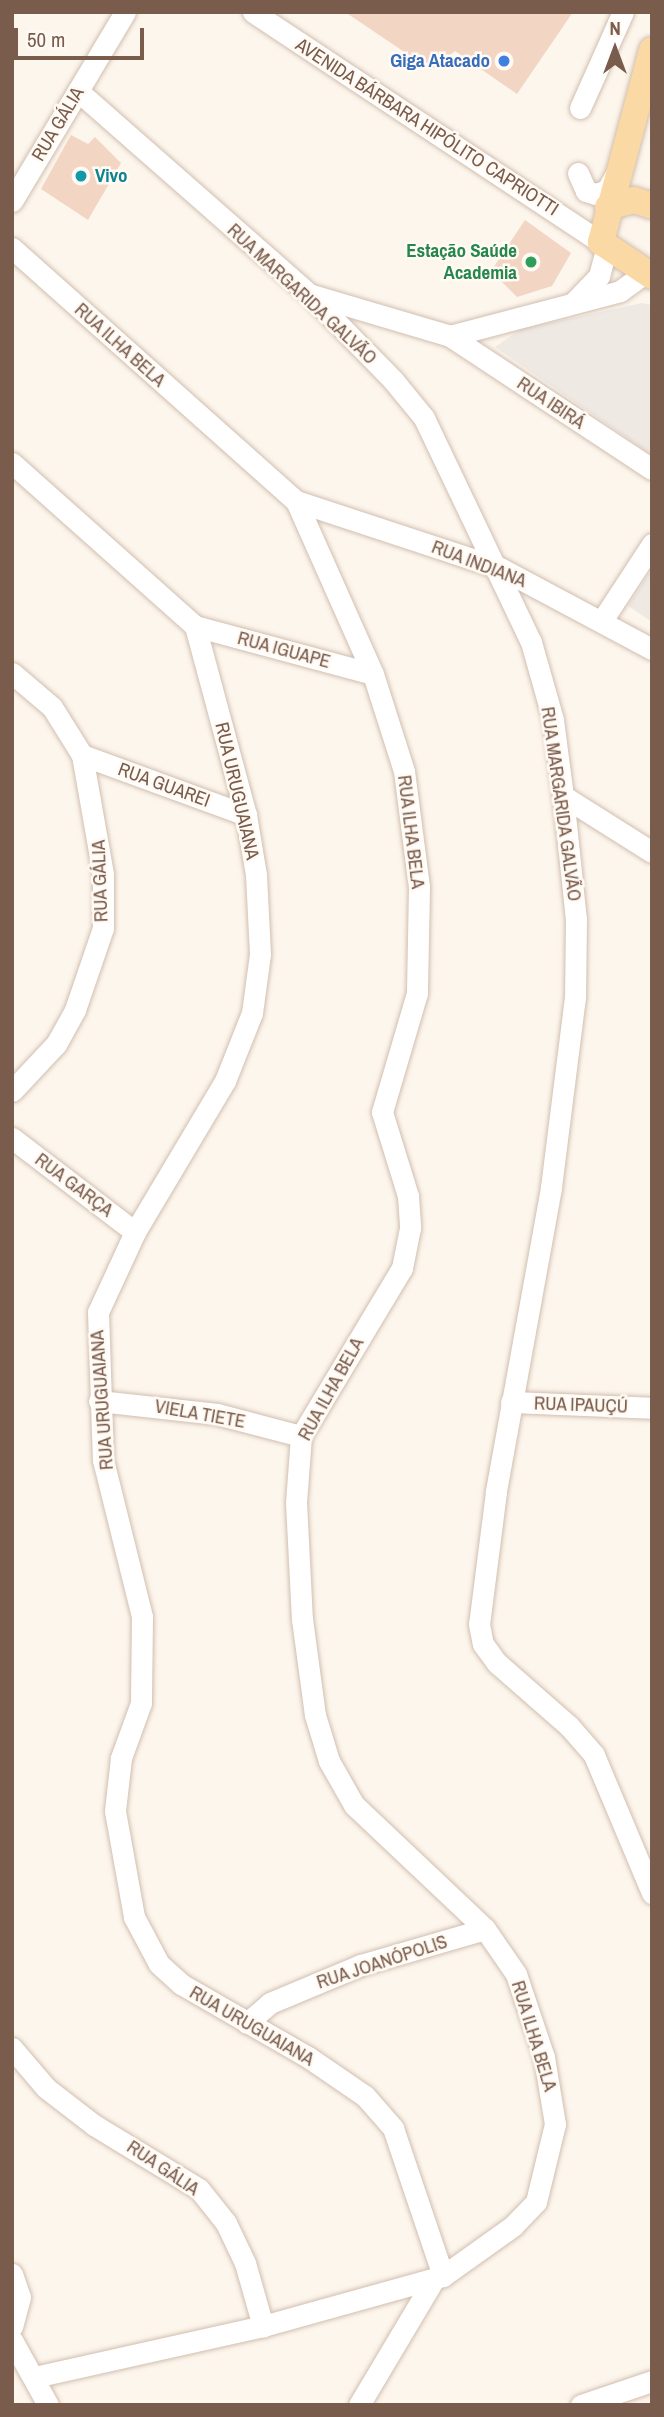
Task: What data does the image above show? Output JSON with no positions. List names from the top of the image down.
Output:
{
  "streets": {
    "street": [
      "RUA GÁLIA",
      "AVENIDA BÁRBARA HIPÓLITO CAPRIOTTI",
      "RUA MARGARIDA GALVÃO",
      "RUA ILHA BELA",
      "RUA IBIRÁ",
      "RUA INDIANA",
      "RUA IGUAPE",
      "RUA GUAREI",
      "RUA URUGUAIANA",
      "RUA GARÇA",
      "RUA IPAUÇÚ",
      "VIELA TIETE",
      "RUA JOANÓPOLIS"
    ]
  },
  "crossings": [
    ["RUA GÁLIA", "RUA MARGARIDA GALVÃO"],
    ["RUA GÁLIA", "RUA ILHA BELA"],
    ["RUA GÁLIA", "RUA GUAREI"],
    ["RUA MARGARIDA GALVÃO", "RUA INDIANA"],
    ["RUA MARGARIDA GALVÃO", "RUA IPAUÇÚ"],
    ["RUA ILHA BELA", "RUA INDIANA"],
    ["RUA ILHA BELA", "RUA IGUAPE"],
    ["RUA ILHA BELA", "RUA URUGUAIANA"],
    ["RUA ILHA BELA", "VIELA TIETE"],
    ["RUA ILHA BELA", "RUA JOANÓPOLIS"],
    ["RUA IGUAPE", "RUA URUGUAIANA"],
    ["RUA GUAREI", "RUA URUGUAIANA"],
    ["RUA URUGUAIANA", "RUA GARÇA"],
    ["RUA URUGUAIANA", "VIELA TIETE"],
    ["RUA URUGUAIANA", "RUA JOANÓPOLIS"]
  ],
  "places": ["Giga Atacado", "Vivo", "Estação Saúde Academia"],
  "scale_bar": "50 m",
  "north": "top"
}
